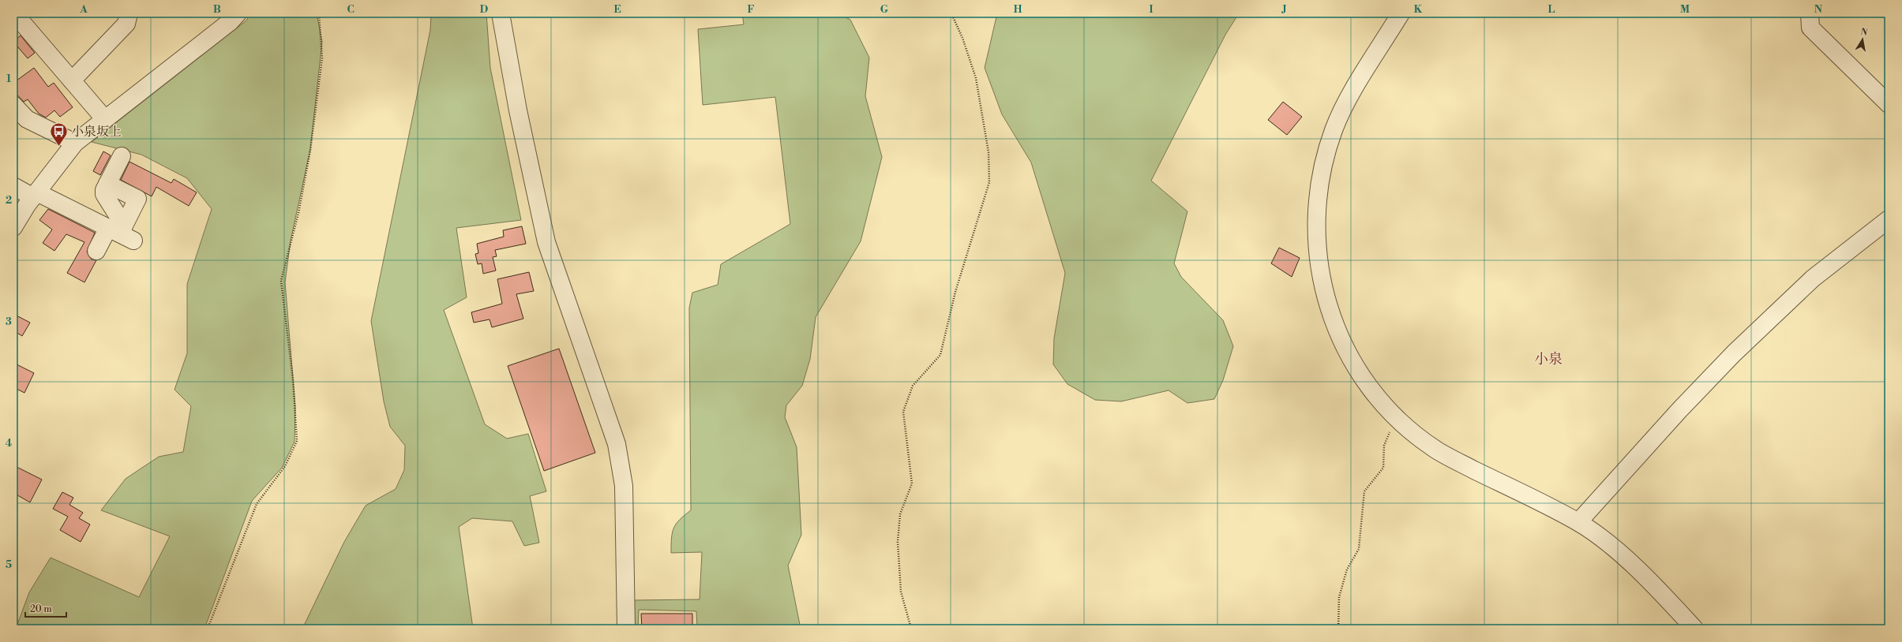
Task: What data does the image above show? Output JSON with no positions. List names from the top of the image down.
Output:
{
  "districts": ["小泉"],
  "places": {
    "bus stop": ["小泉坂上"]
  },
  "scale_bar": "20 m",
  "north": "top",
  "grid": {
    "columns": [
      "A",
      "B",
      "C",
      "D",
      "E",
      "F",
      "G",
      "H",
      "I",
      "J",
      "K",
      "L",
      "M",
      "N"
    ],
    "rows": [
      "1",
      "2",
      "3",
      "4",
      "5"
    ]
  }
}
